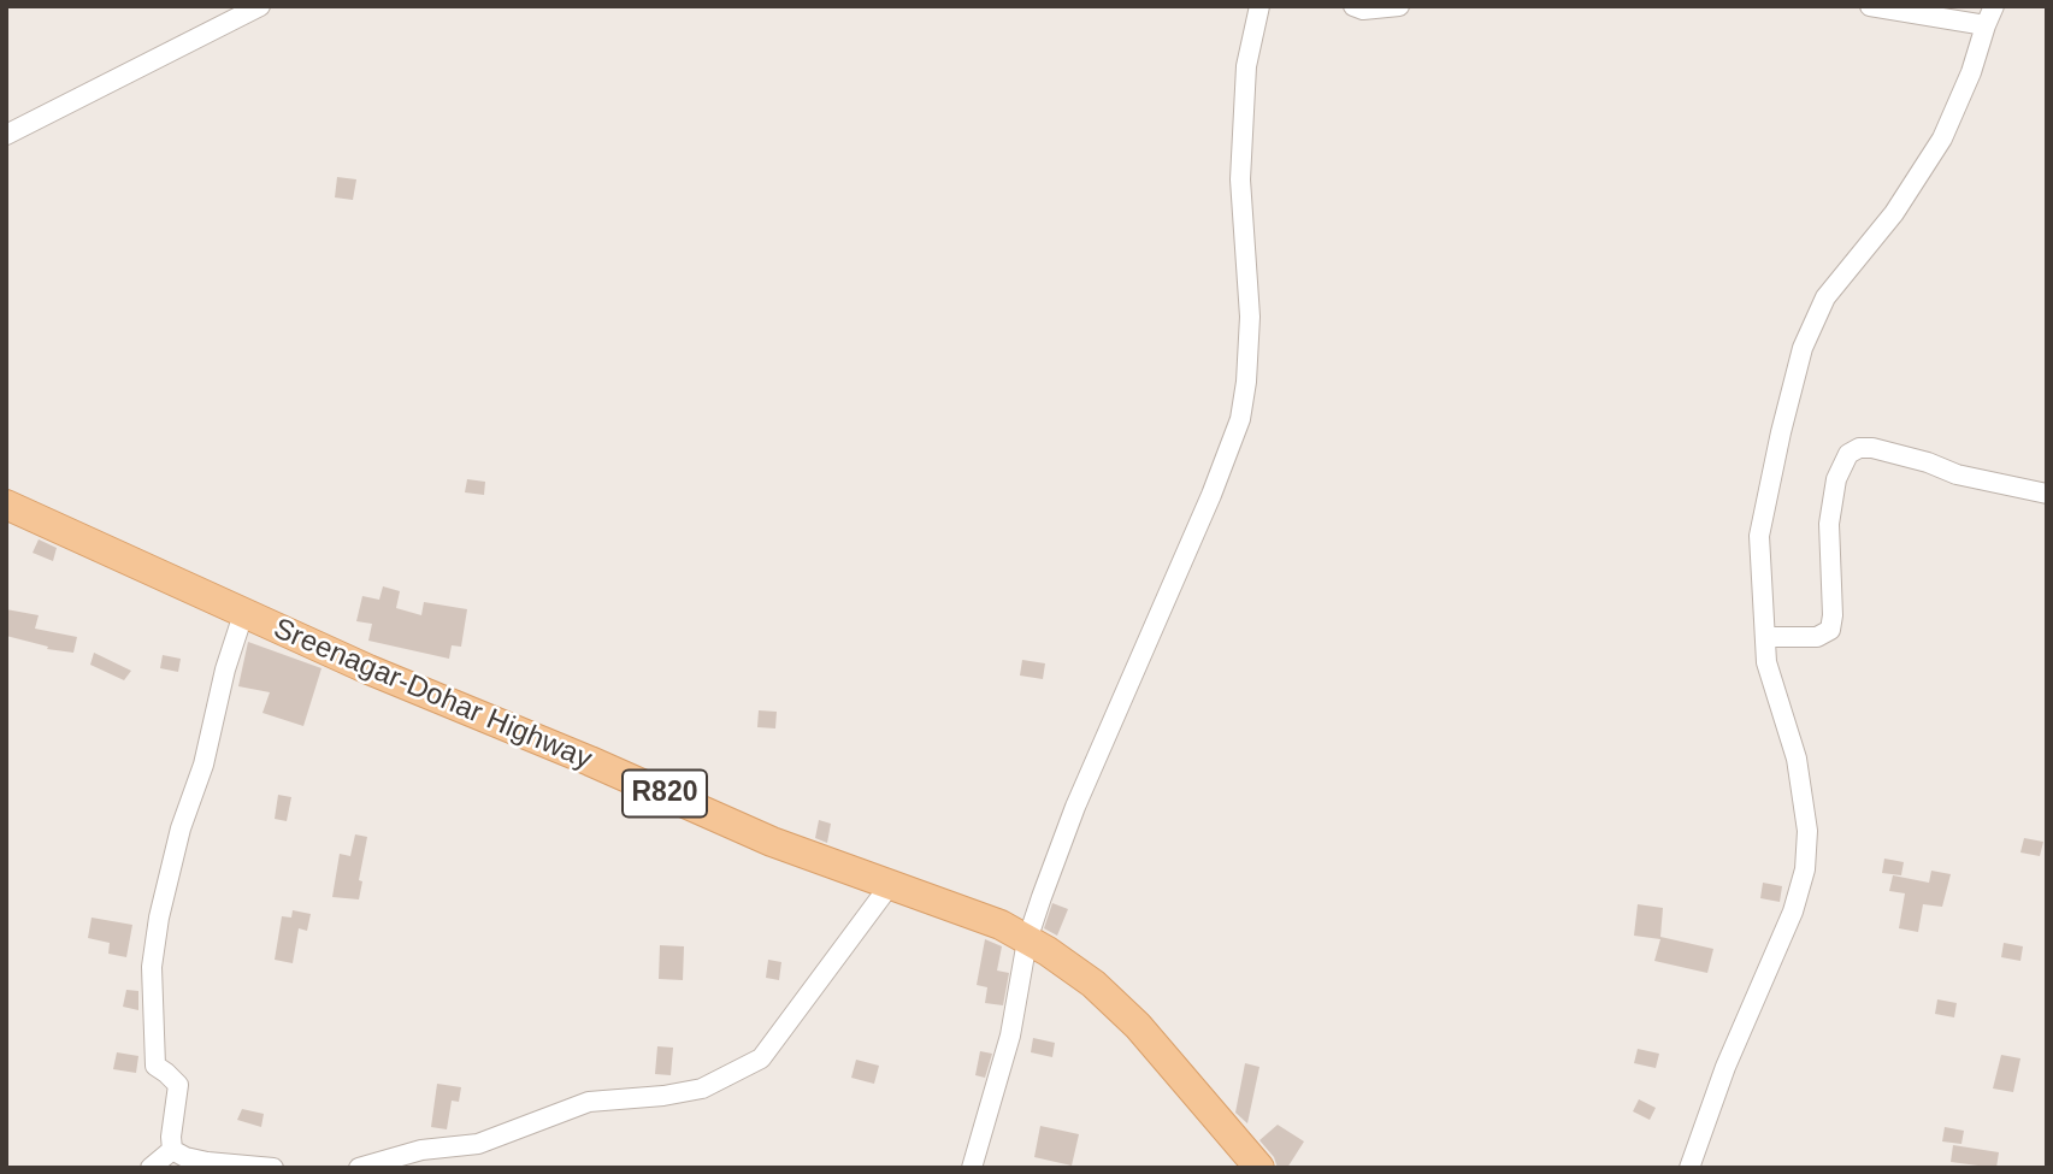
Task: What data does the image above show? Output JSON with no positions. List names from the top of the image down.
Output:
{
  "streets": {
    "main road": ["Sreenagar-Dohar Highway", "R820"]
  }
}
